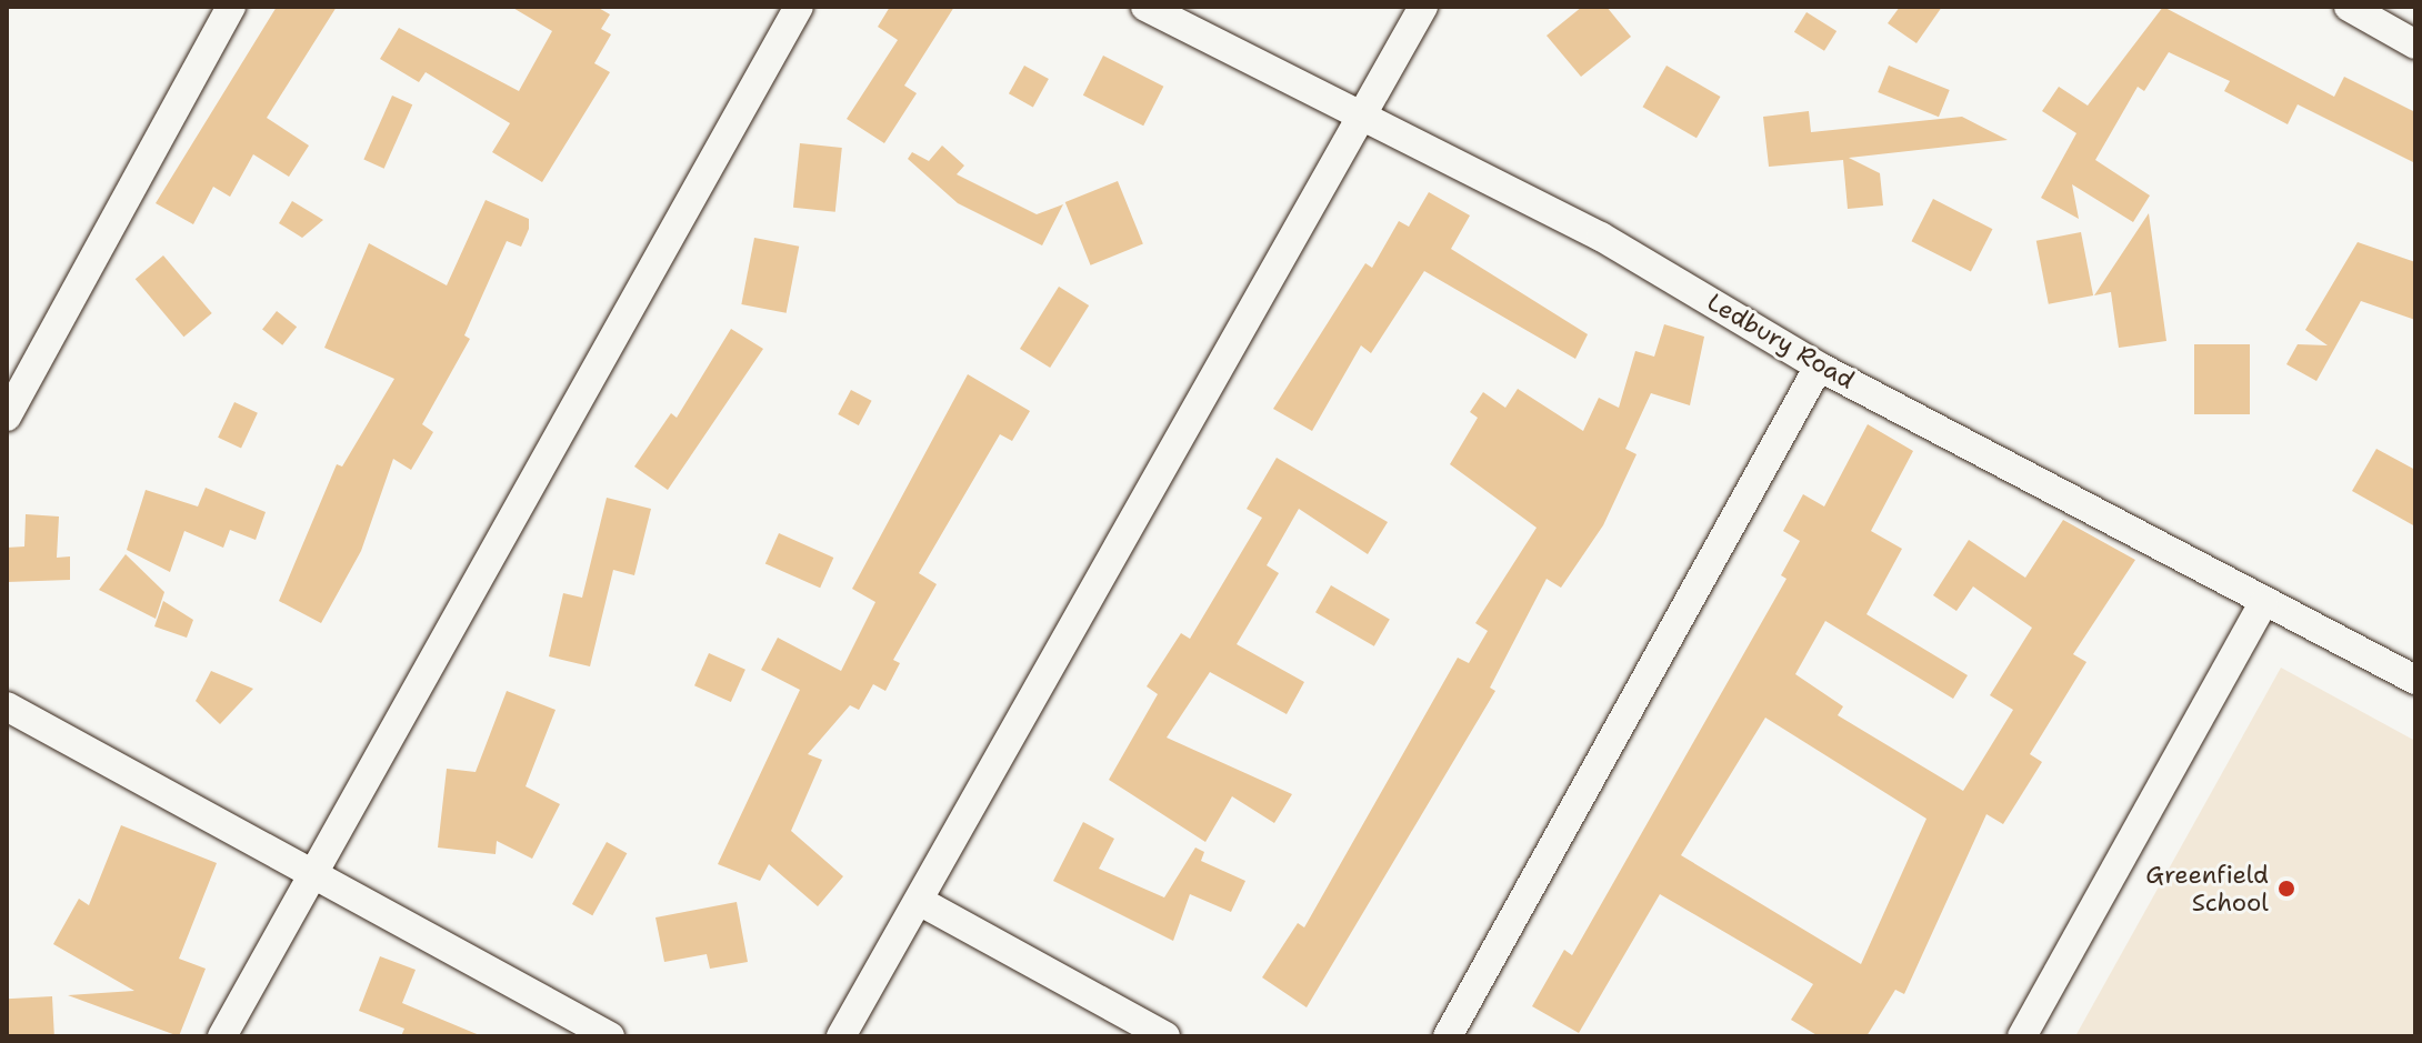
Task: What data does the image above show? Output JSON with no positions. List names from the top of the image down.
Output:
{
  "streets": {
    "street": ["Ledbury Road"]
  },
  "places": ["Greenfield School"]
}
